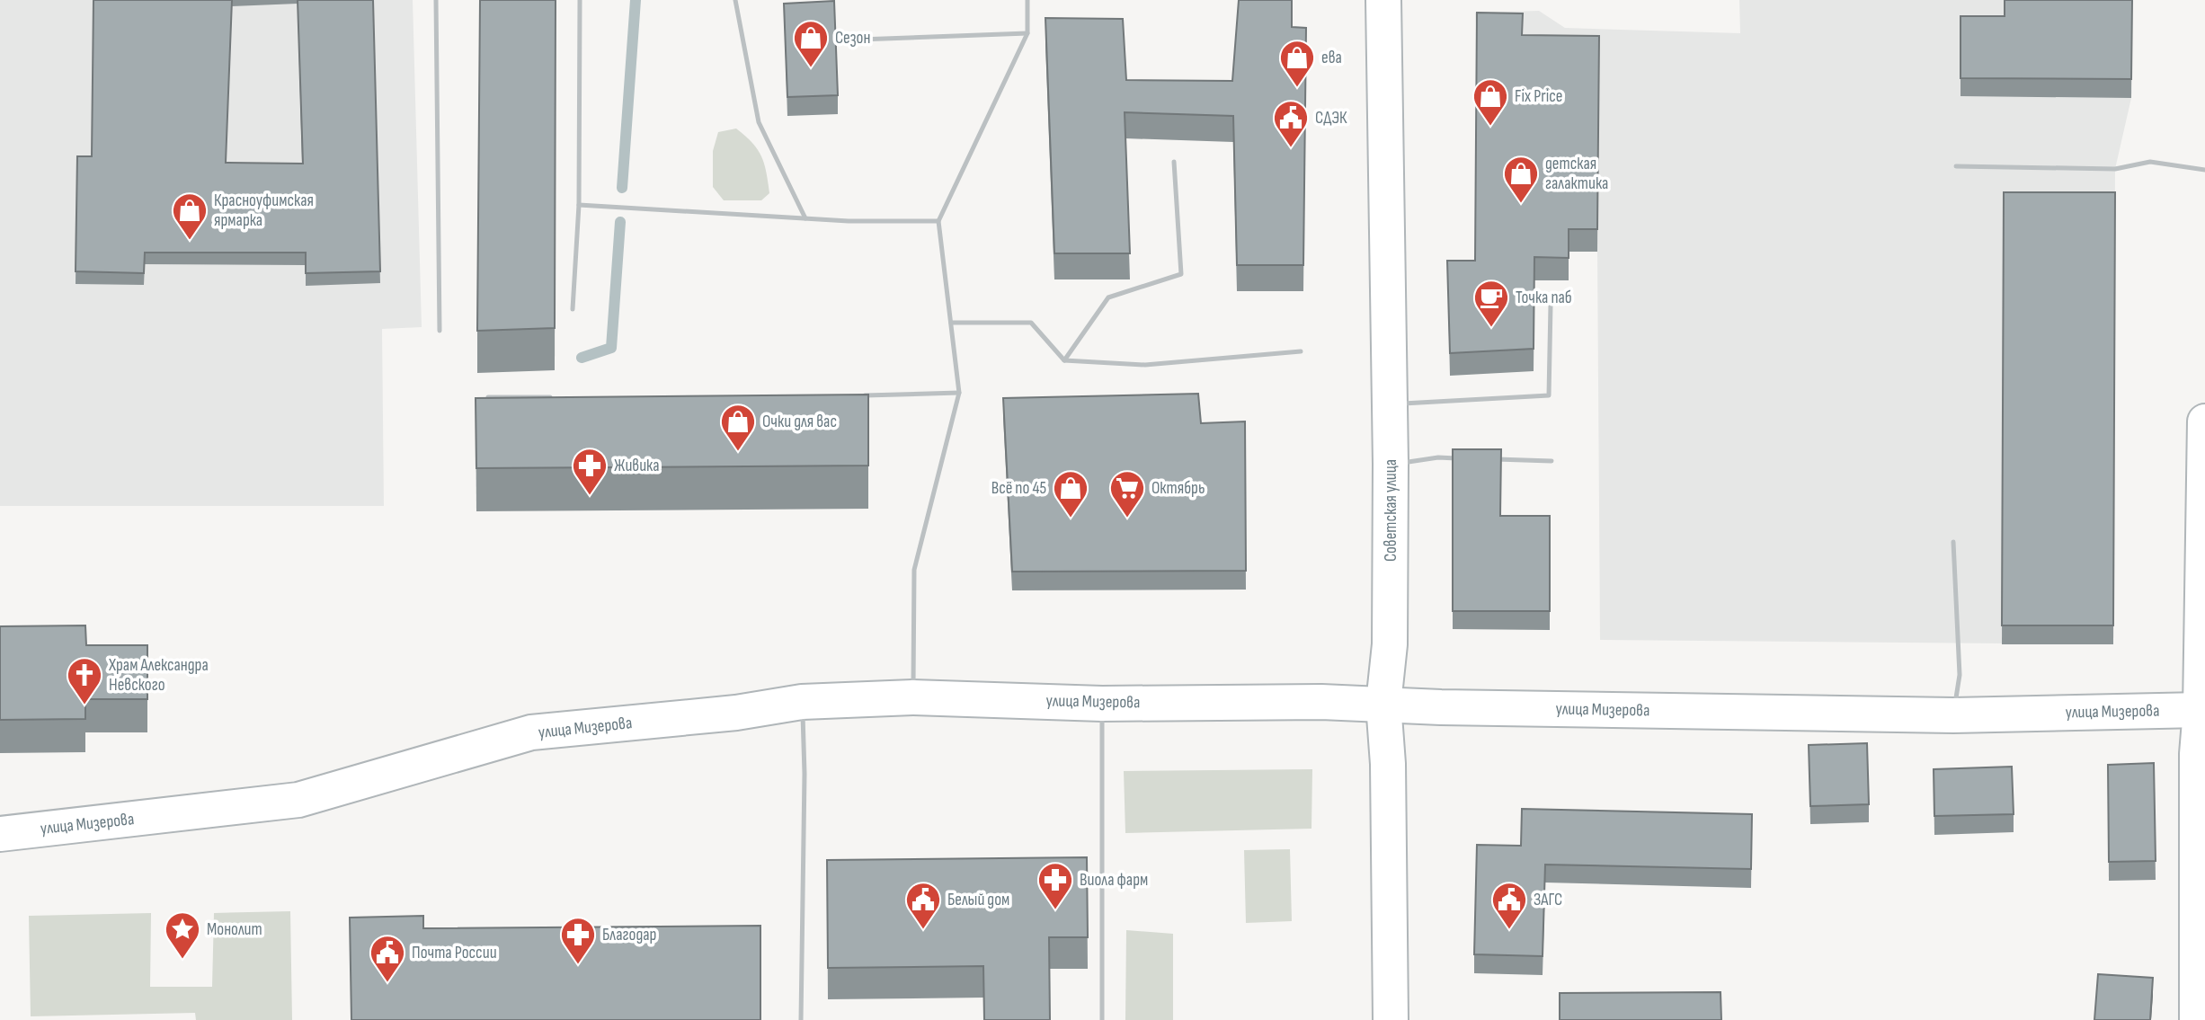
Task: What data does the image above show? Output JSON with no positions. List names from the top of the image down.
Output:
{
  "streets": {
    "main road": ["Советская улица", "улица Мизерова"]
  },
  "crossings": [
    ["Советская улица", "улица Мизерова"]
  ],
  "places": {
    "shop": [
      "Сезон",
      "ева",
      "Fix Price",
      "детская галактика",
      "Красноуфимская ярмарка",
      "Очки для вас",
      "Всё по 45"
    ],
    "public building": [
      "СДЭК",
      "Белый дом",
      "ЗАГС",
      "Почта России"
    ],
    "cafe": ["Точка паб"],
    "pharmacy": ["Живика", "Виола фарм", "Благодар"],
    "supermarket": ["Октябрь"],
    "church": ["Храм Александра Невского"],
    "place": ["Монолит"]
  }
}
